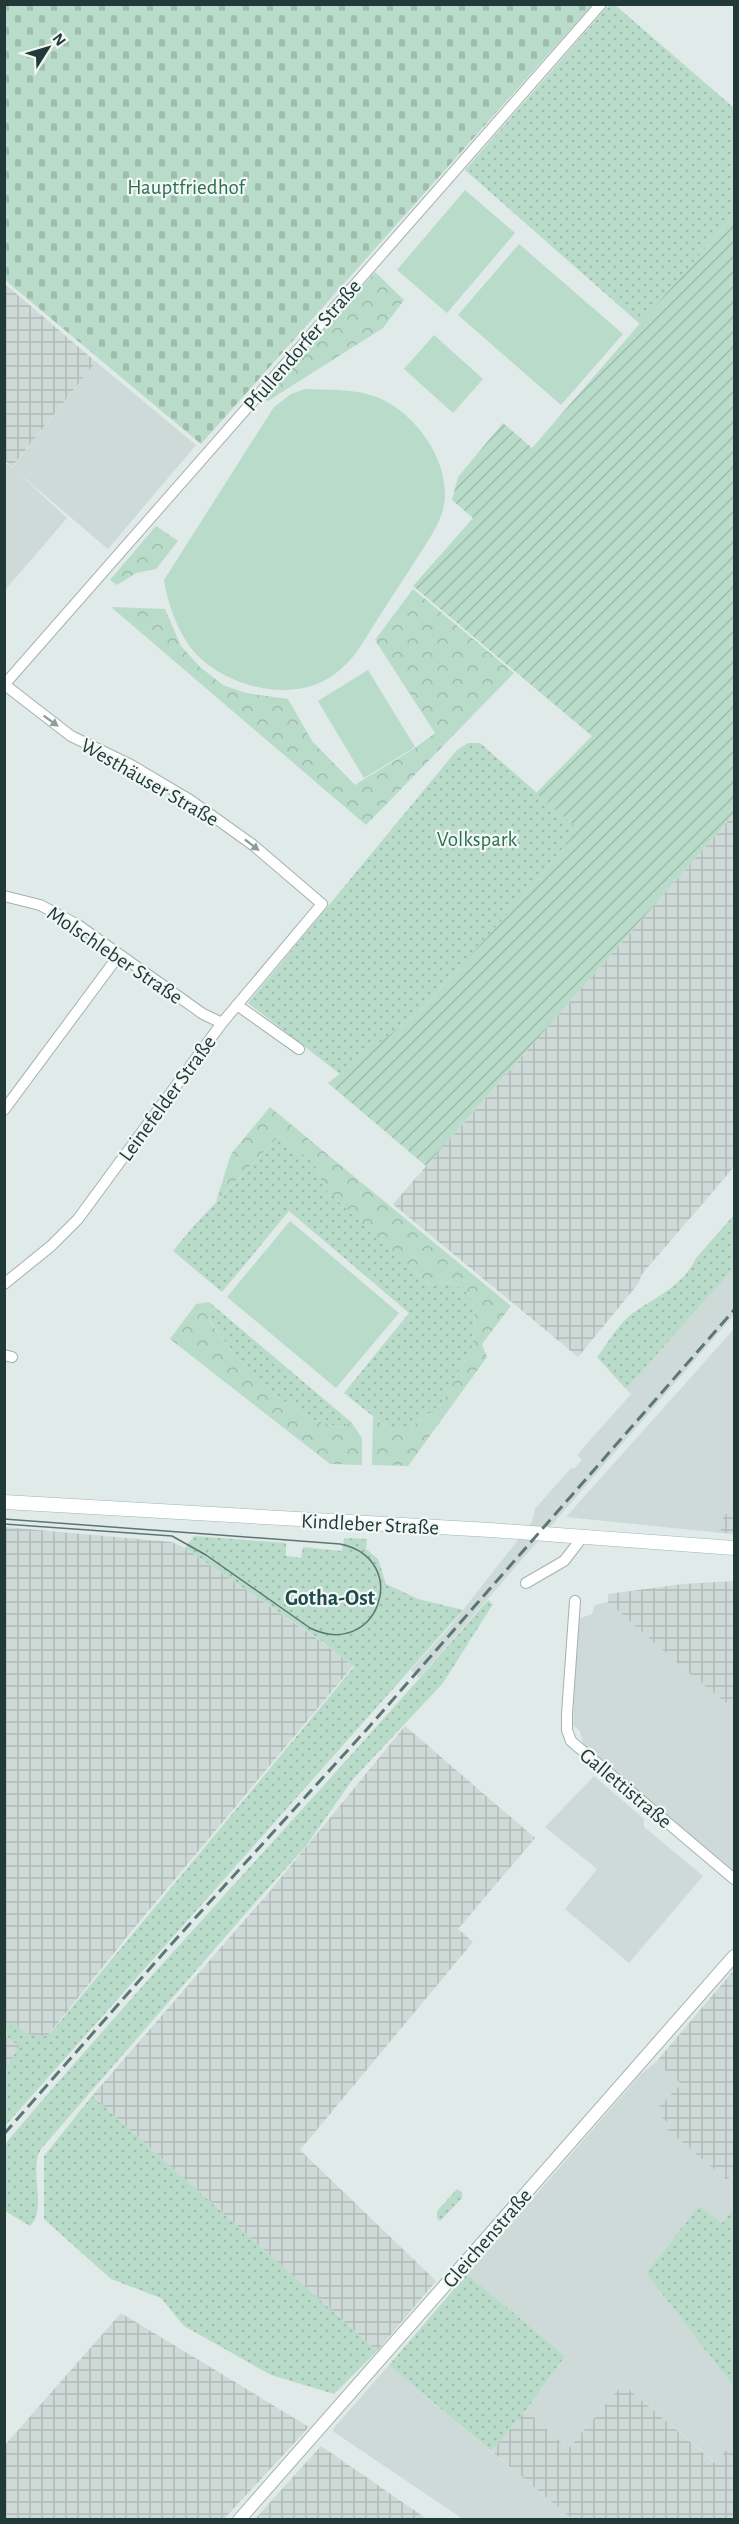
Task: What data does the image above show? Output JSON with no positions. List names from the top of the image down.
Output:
{
  "streets": {
    "main road": ["Kindleber Straße"],
    "street": [
      "Pfullendorfer Straße",
      "Westhäuser Straße",
      "Molschleber Straße",
      "Leinefelder Straße",
      "Gallettistraße",
      "Gleichenstraße"
    ]
  },
  "crossings": [
    ["Pfullendorfer Straße", "Westhäuser Straße"],
    ["Westhäuser Straße", "Leinefelder Straße"],
    ["Molschleber Straße", "Leinefelder Straße"]
  ],
  "one_way": ["Westhäuser Straße"],
  "districts": ["Gotha-Ost"],
  "parks": ["Hauptfriedhof", "Volkspark"],
  "north": "top right"
}
